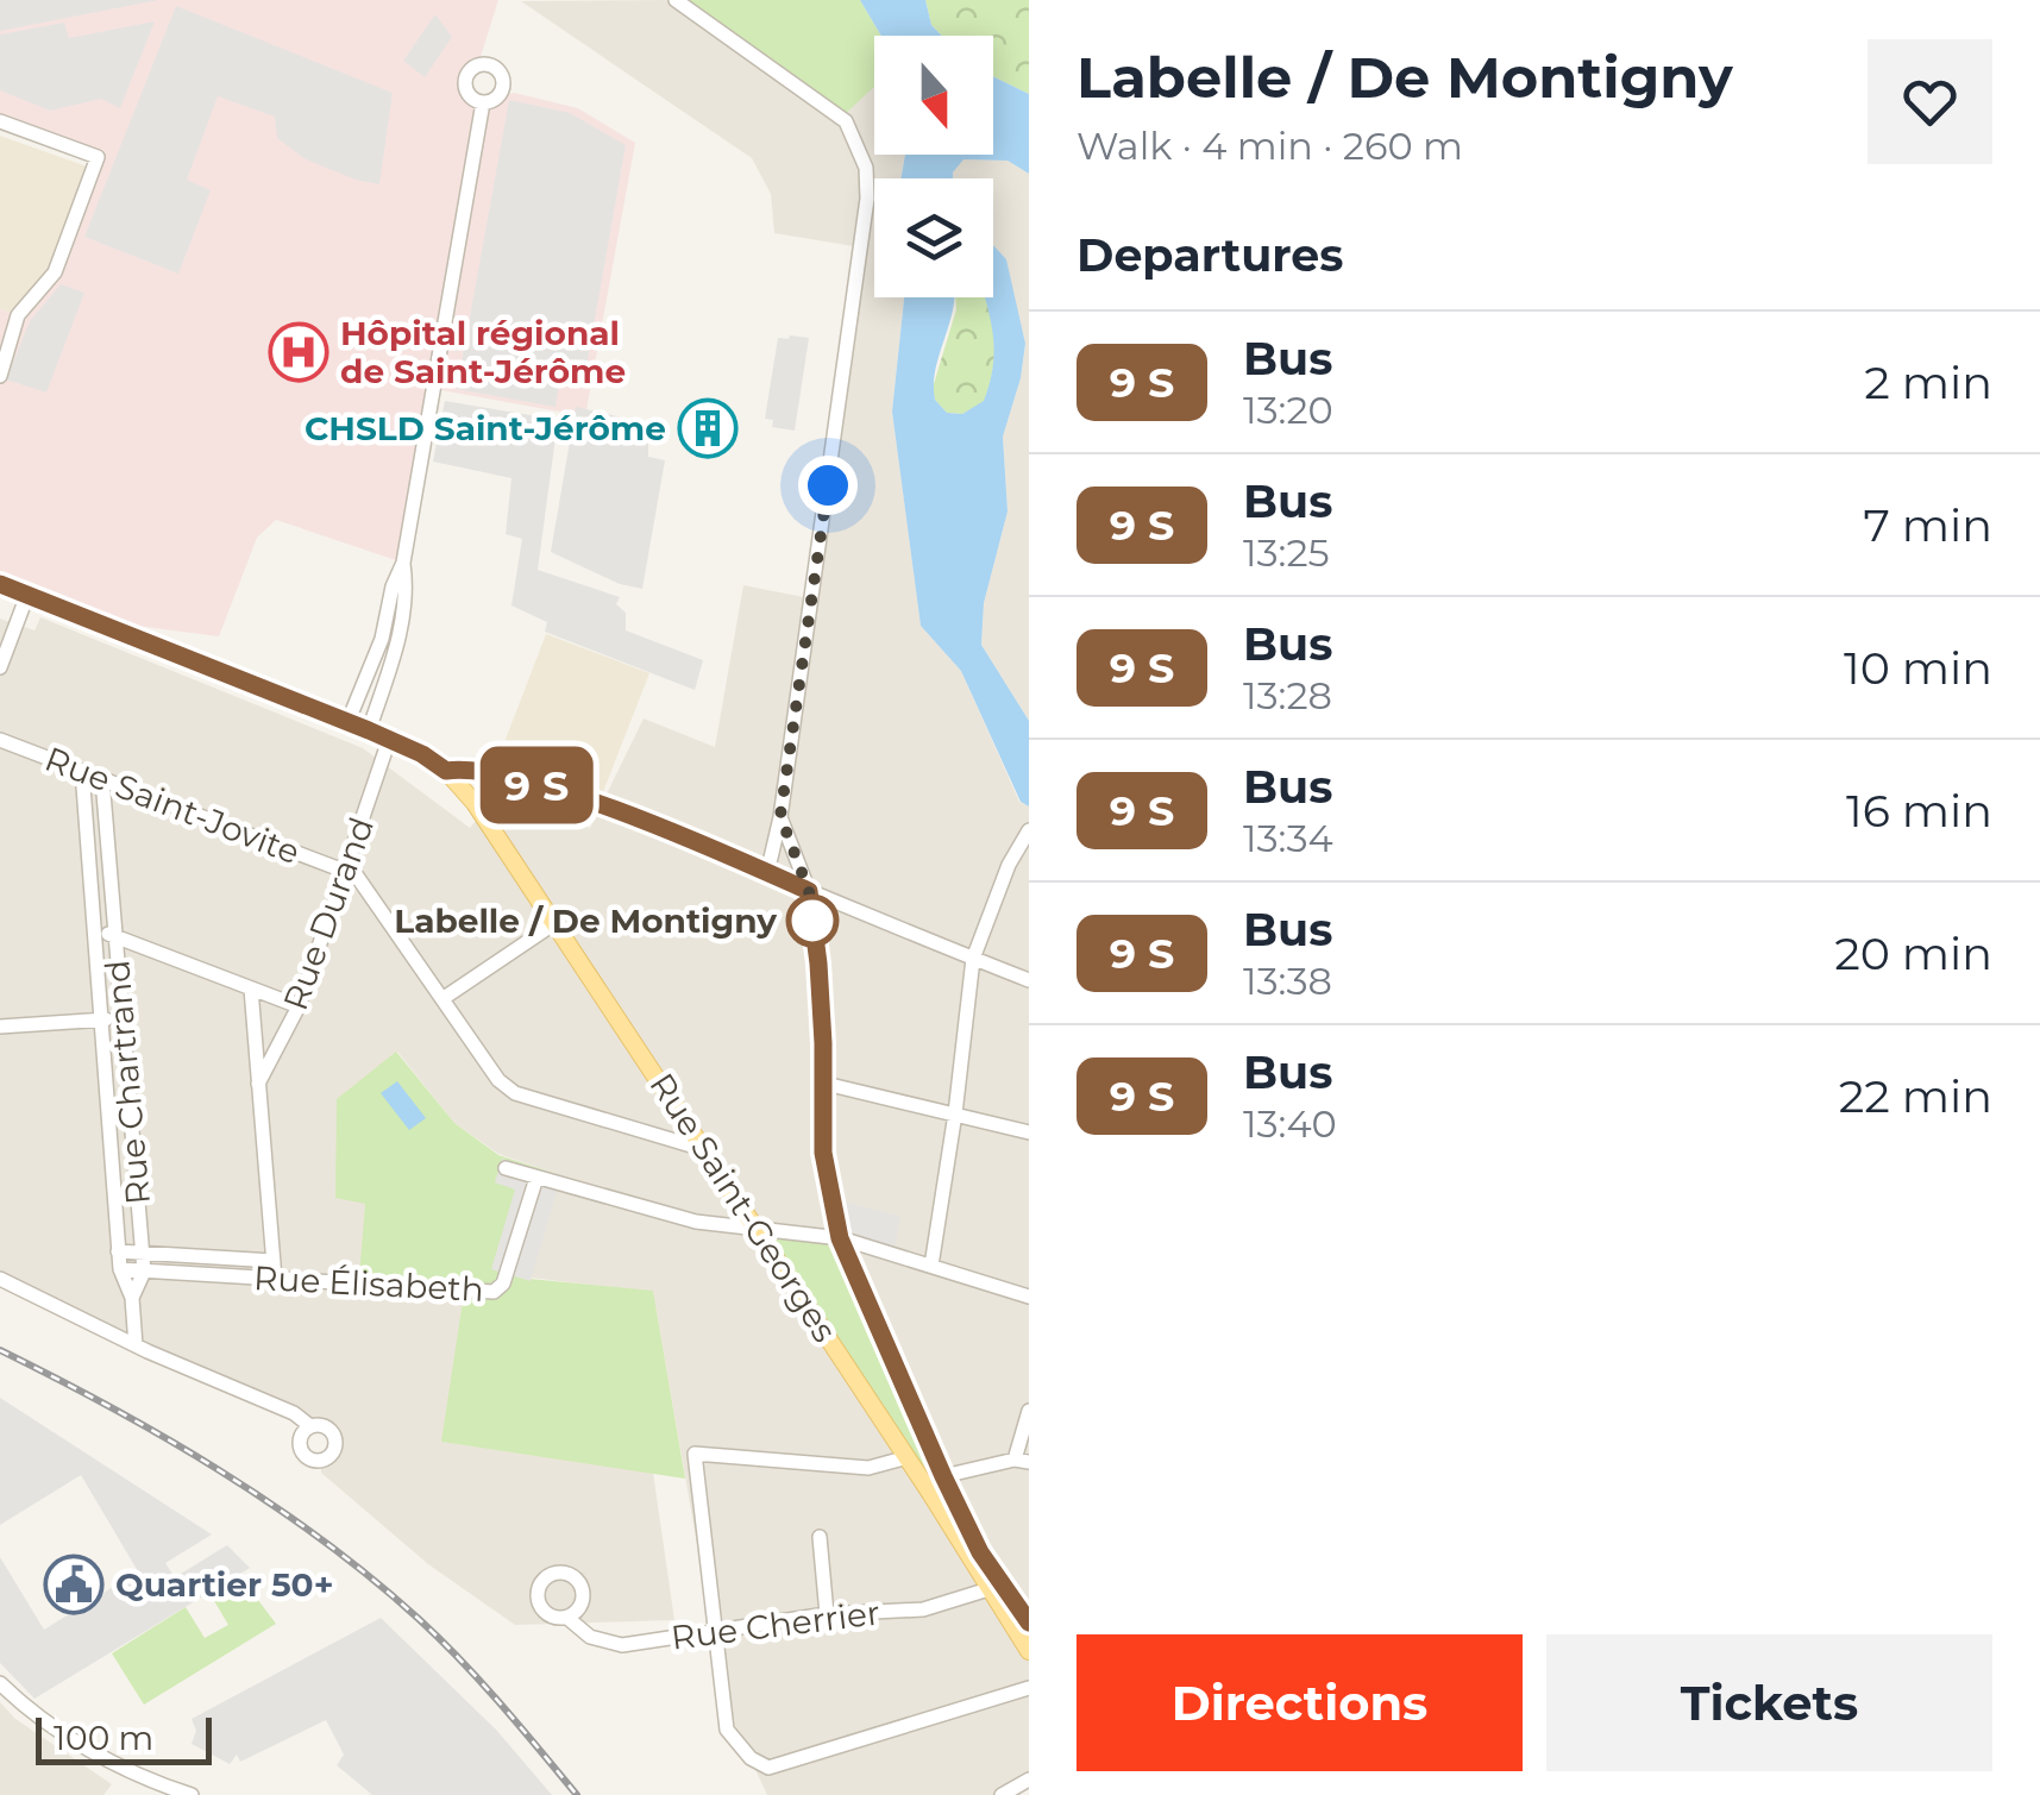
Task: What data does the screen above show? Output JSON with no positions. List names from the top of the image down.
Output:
{
  "streets": {
    "main road": ["Rue Saint-Georges"],
    "street": [
      "Rue Saint-Jovite",
      "Rue Durand",
      "Rue Chartrand",
      "Rue Élisabeth",
      "Rue Cherrier"
    ]
  },
  "crossings": [
    ["Rue Saint-Jovite", "Rue Durand"],
    ["Rue Saint-Jovite", "Rue Chartrand"],
    ["Rue Durand", "Rue Élisabeth"],
    ["Rue Chartrand", "Rue Élisabeth"],
    ["Rue Saint-Georges", "Rue Cherrier"]
  ],
  "places": {
    "hospital": ["Hôpital régional de Saint-Jérôme"],
    "building": ["CHSLD Saint-Jérôme"],
    "other": ["Labelle / De Montigny"],
    "public building": ["Quartier 50+"]
  },
  "scale_bar": "100 m",
  "north": "bottom",
  "page": {
    "on_map": "9 S",
    "heading": [
      ["Labelle / De Montigny", "Walk · 4 min · 260 m"],
      "Departures"
    ],
    "list": [
      {
        "mark": "9 S",
        "name": "Bus",
        "note": "13:20",
        "value": "2 min"
      },
      {
        "mark": "9 S",
        "name": "Bus",
        "note": "13:25",
        "value": "7 min"
      },
      {
        "mark": "9 S",
        "name": "Bus",
        "note": "13:28",
        "value": "10 min"
      },
      {
        "mark": "9 S",
        "name": "Bus",
        "note": "13:34",
        "value": "16 min"
      },
      {
        "mark": "9 S",
        "name": "Bus",
        "note": "13:38",
        "value": "20 min"
      },
      {
        "mark": "9 S",
        "name": "Bus",
        "note": "13:40",
        "value": "22 min"
      }
    ],
    "buttons": ["Directions", "Tickets"],
    "scale": "100 m"
  }
}
